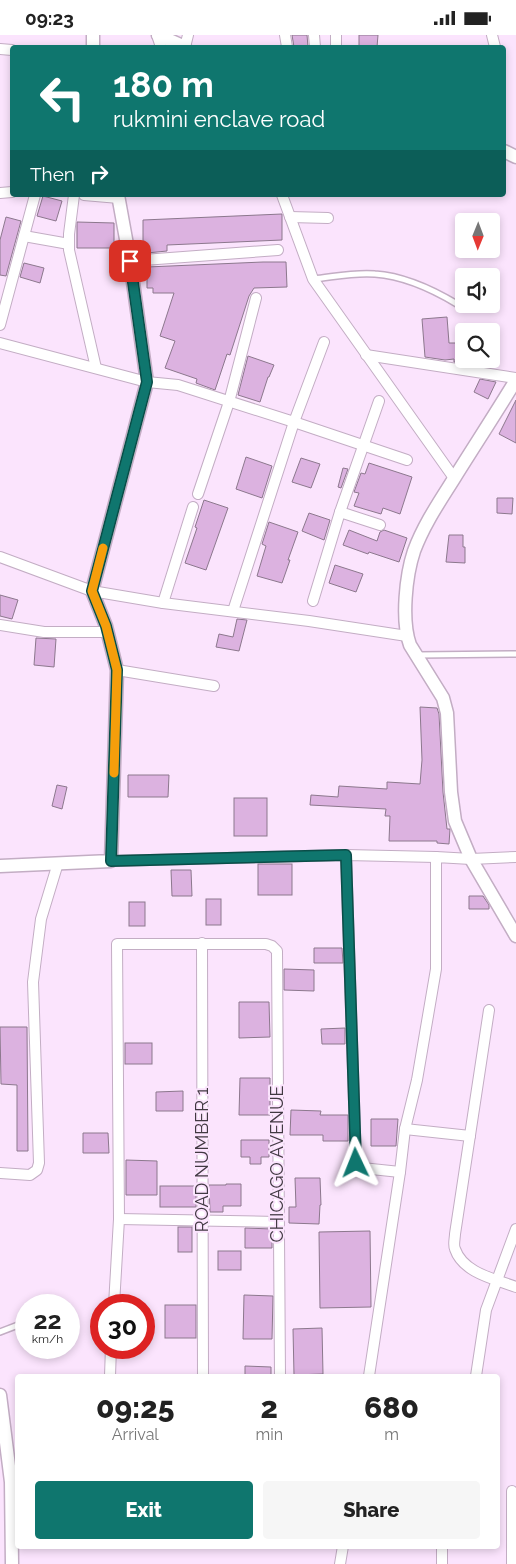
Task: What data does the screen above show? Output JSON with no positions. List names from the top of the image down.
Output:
{
  "streets": {
    "street": ["ROAD NUMBER 1", "CHICAGO AVENUE"]
  },
  "crossings": [
    ["ROAD NUMBER 1", "CHICAGO AVENUE"]
  ],
  "north": "bottom",
  "page": {
    "status": "09:23",
    "turn": ["180 m", "rukmini enclave road"],
    "then": "Then",
    "speed": "22 km/h",
    "limit": "30",
    "eta": [
      "09:25",
      "Arrival",
      "2",
      "min",
      "680",
      "m"
    ],
    "buttons": ["Exit", "Share"]
  }
}
